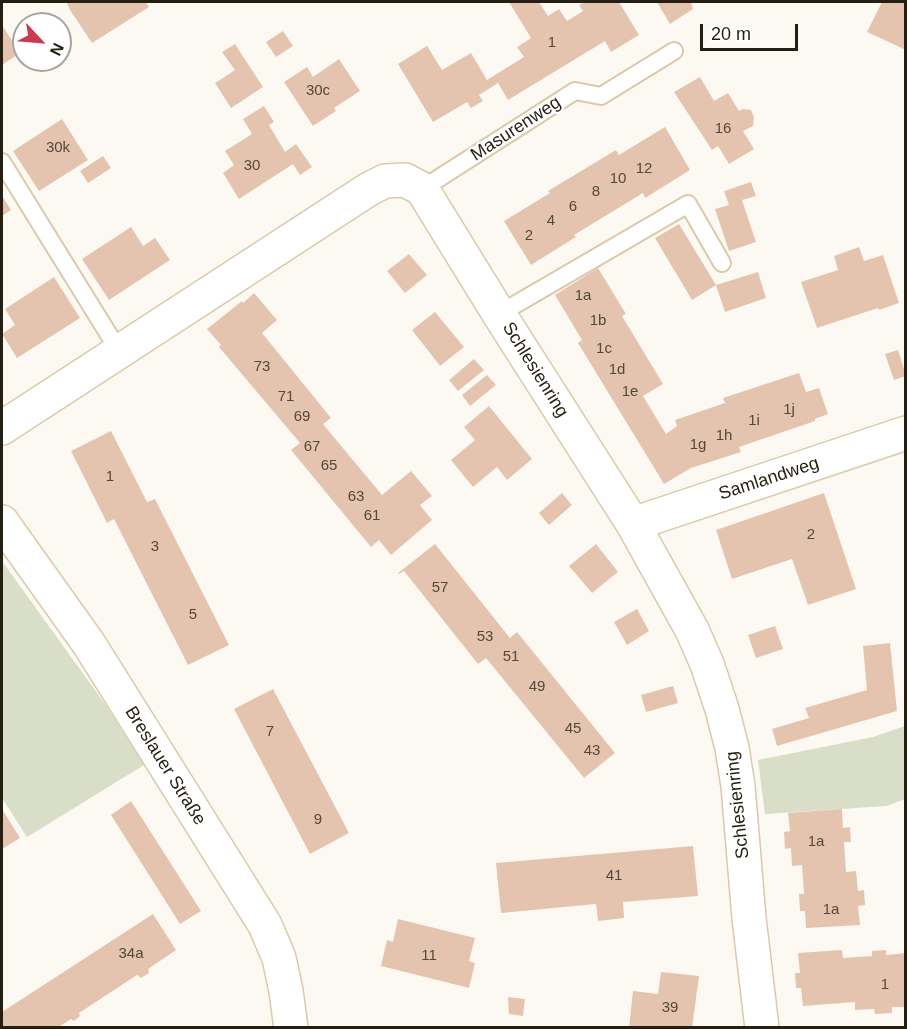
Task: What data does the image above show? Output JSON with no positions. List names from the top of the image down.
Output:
{
  "streets": {
    "street": ["Schlesienring", "Samlandweg", "Breslauer Straße"],
    "lane": ["Masurenweg"]
  },
  "crossings": [
    ["Masurenweg", "Schlesienring"],
    ["Schlesienring", "Samlandweg"]
  ],
  "house_numbers": [
    "1",
    "30c",
    "16",
    "30k",
    "30",
    "12",
    "10",
    "8",
    "6",
    "4",
    "2",
    "1a",
    "1b",
    "1c",
    "73",
    "1d",
    "1e",
    "71",
    "1j",
    "69",
    "1i",
    "1h",
    "1g",
    "67",
    "65",
    "1",
    "63",
    "61",
    "2",
    "3",
    "57",
    "5",
    "53",
    "51",
    "49",
    "45",
    "7",
    "43",
    "9",
    "1a",
    "41",
    "1a",
    "34a",
    "11",
    "1",
    "39"
  ],
  "scale_bar": "20 m",
  "north": "bottom right"
}
